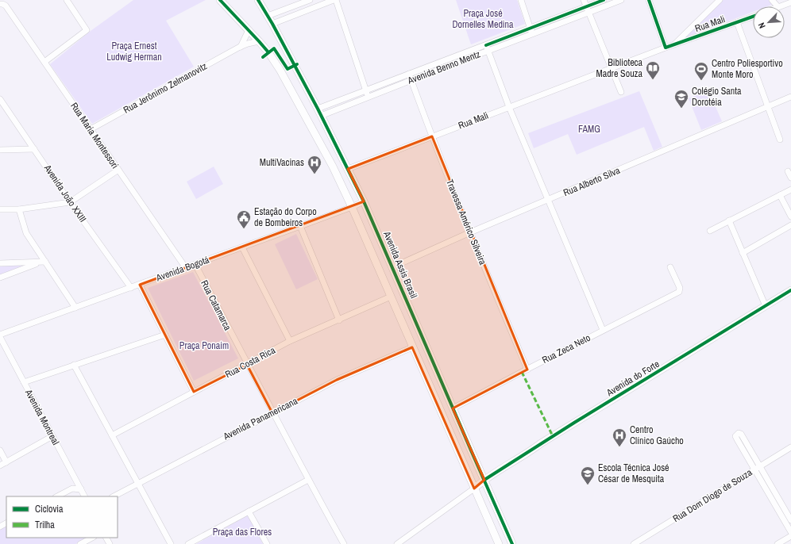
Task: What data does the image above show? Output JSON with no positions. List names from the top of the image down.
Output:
{
  "streets": {
    "main road": ["Avenida Assis Brasil", "Avenida do Forte"],
    "street": [
      "Rua Mali",
      "Avenida Benno Mentz",
      "Rua Jerônimo Zelmanovitz",
      "Rua Maria Montessori",
      "Rua Alberto Silva",
      "Avenida João XXIII",
      "Travessa Américo Silveira",
      "Avenida Bogotá",
      "Rua Catamarca",
      "Rua Zeca Neto",
      "Rua Costa Rica",
      "Avenida Montreal",
      "Avenida Panamericana",
      "Rua Dom Diogo de Souza"
    ]
  },
  "crossings": [
    ["Rua Mali", "Travessa Américo Silveira"],
    ["Rua Mali", "Avenida Assis Brasil"],
    ["Avenida Benno Mentz", "Travessa Américo Silveira"],
    ["Avenida Benno Mentz", "Avenida Assis Brasil"],
    ["Rua Jerônimo Zelmanovitz", "Rua Maria Montessori"],
    ["Rua Maria Montessori", "Avenida Bogotá"],
    ["Rua Alberto Silva", "Travessa Américo Silveira"],
    ["Rua Alberto Silva", "Avenida Assis Brasil"],
    ["Avenida João XXIII", "Avenida Bogotá"],
    ["Travessa Américo Silveira", "Rua Zeca Neto"],
    ["Avenida Assis Brasil", "Avenida Bogotá"],
    ["Avenida Assis Brasil", "Rua Zeca Neto"],
    ["Avenida Assis Brasil", "Avenida do Forte"],
    ["Avenida Bogotá", "Rua Catamarca"],
    ["Avenida Bogotá", "Avenida Montreal"],
    ["Rua Catamarca", "Rua Costa Rica"],
    ["Rua Catamarca", "Avenida Panamericana"]
  ],
  "parks": [
    "Praça José Dornelles Medina",
    "Praça Ernest Ludwig Herman",
    "FAMG",
    "Praça Ponaim",
    "Praça das Flores"
  ],
  "places": {
    "library": ["Biblioteca Madre Souza"],
    "sports": ["Centro Poliesportivo Monte Moro"],
    "school or university": ["Colégio Santa Dorotéia", "Escola Técnica José César de Mesquita"],
    "hospital": ["MultiVacinas", "Centro Clínico Gaúcho"],
    "public building": ["Estação do Corpo de Bombeiros"]
  },
  "legend": ["Ciclovia", "Trilha"],
  "north": "bottom left"
}
